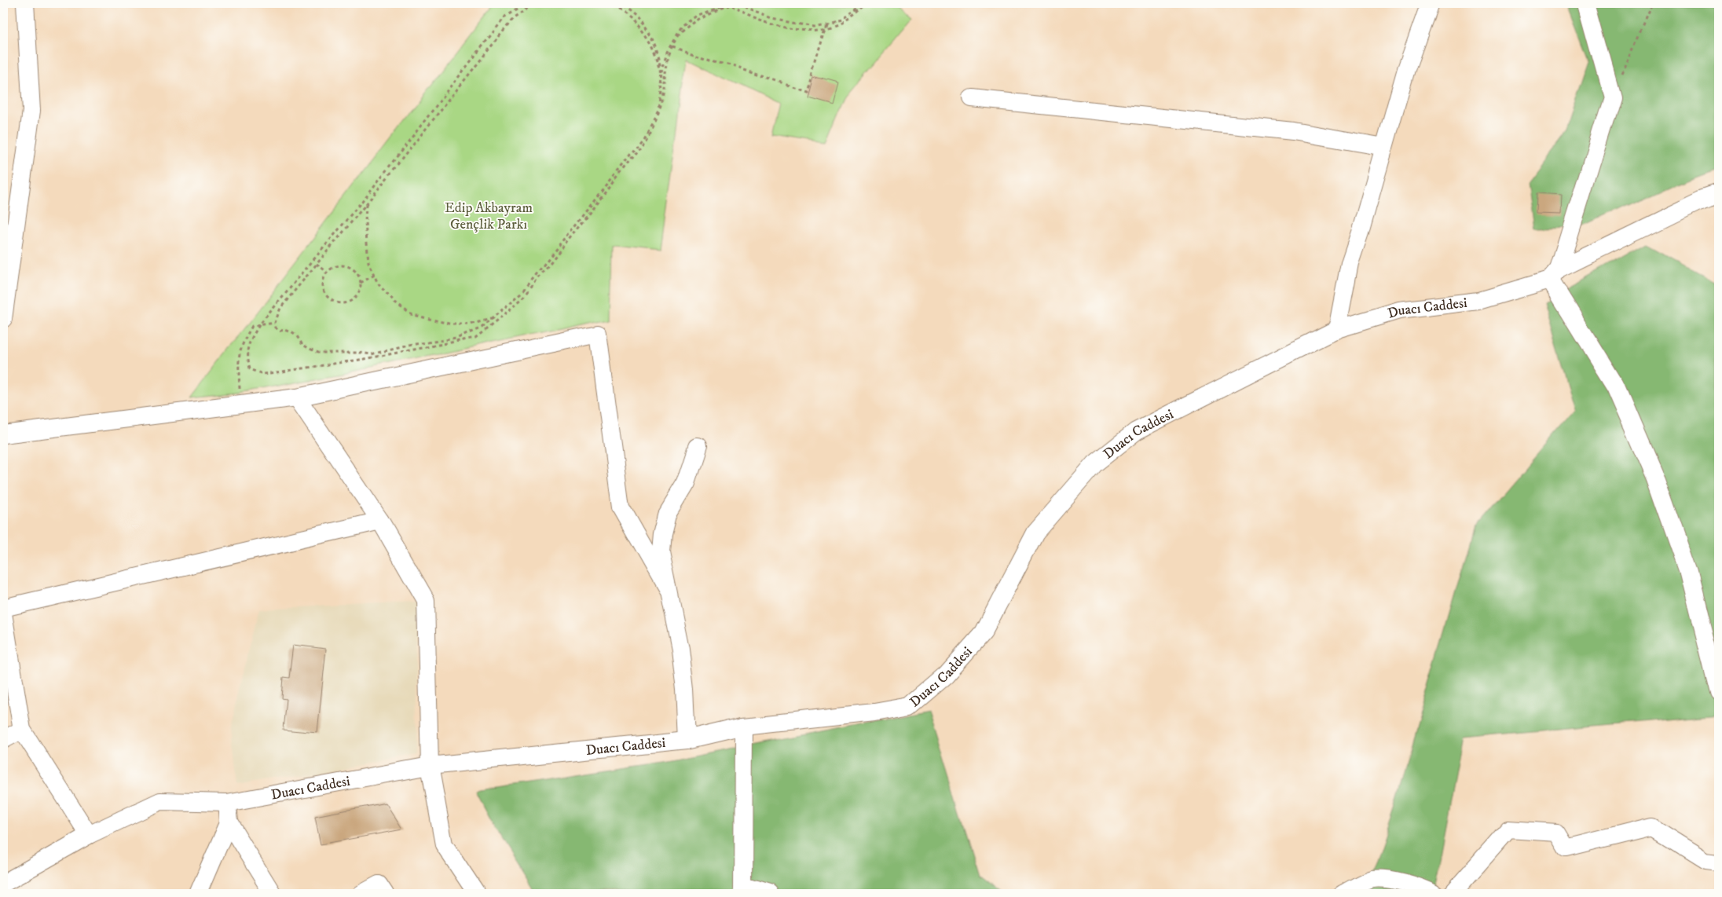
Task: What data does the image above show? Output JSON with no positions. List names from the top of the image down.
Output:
{
  "streets": {
    "street": ["Duacı Caddesi"]
  },
  "parks": ["Edip Akbayram Gençlik Parkı"]
}
